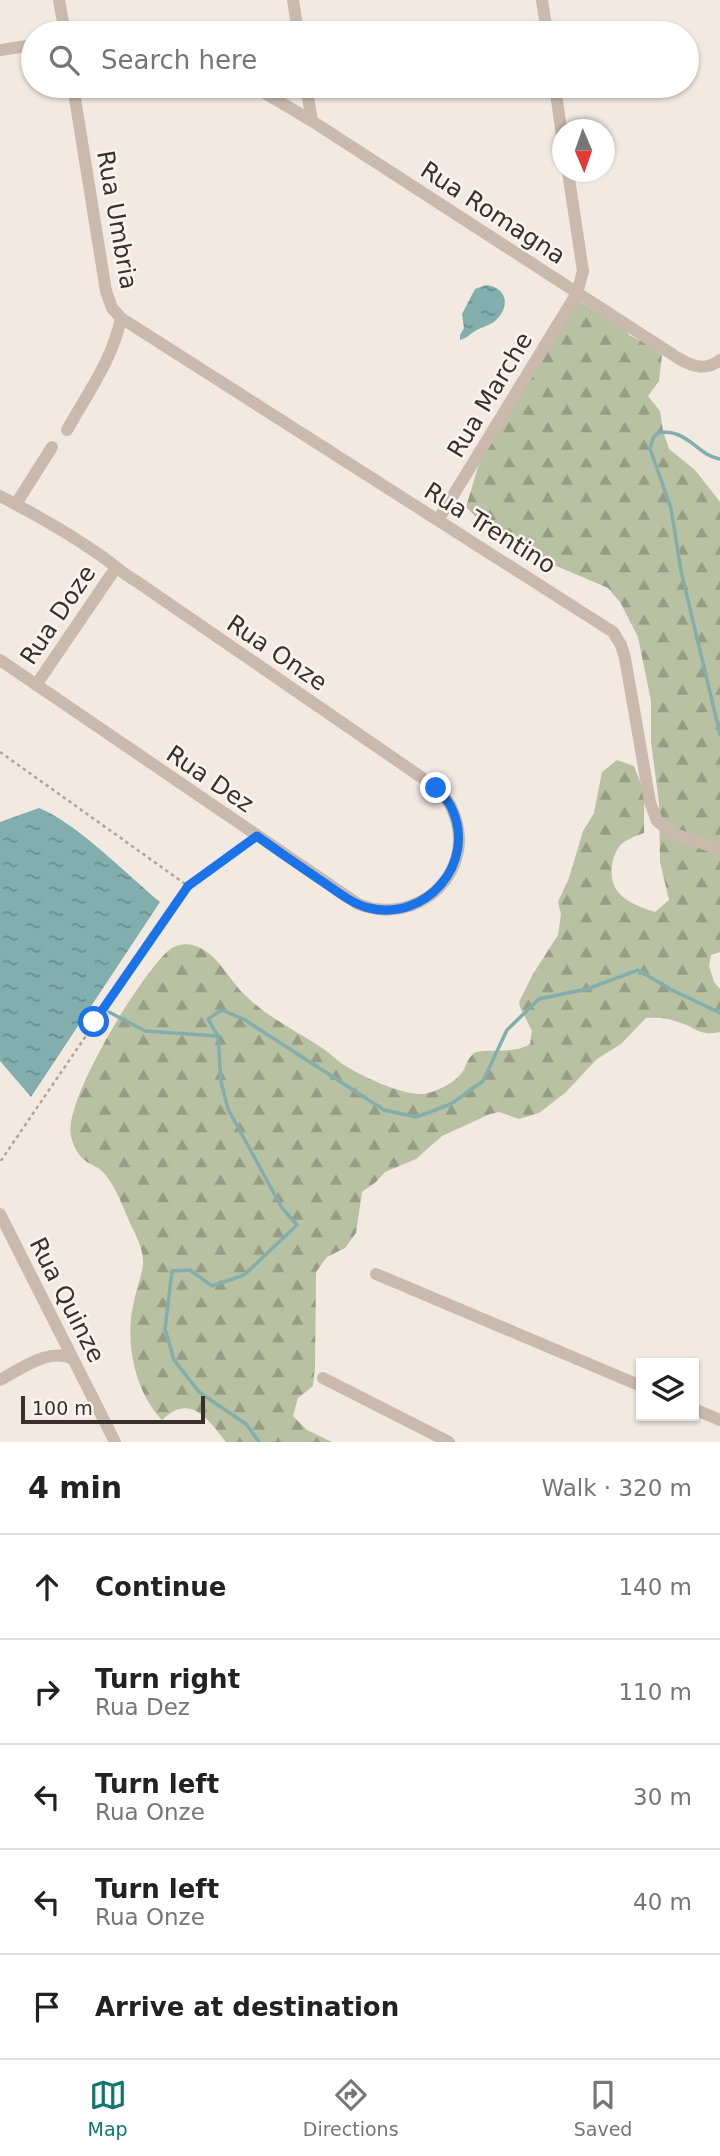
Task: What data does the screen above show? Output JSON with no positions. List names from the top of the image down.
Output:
{
  "streets": {
    "street": [
      "Rua Romagna",
      "Rua Umbria",
      "Rua Marche",
      "Rua Trentino",
      "Rua Doze",
      "Rua Onze",
      "Rua Dez",
      "Rua Quinze"
    ]
  },
  "crossings": [
    ["Rua Romagna", "Rua Marche"],
    ["Rua Umbria", "Rua Trentino"],
    ["Rua Marche", "Rua Trentino"],
    ["Rua Doze", "Rua Onze"],
    ["Rua Doze", "Rua Dez"],
    ["Rua Onze", "Rua Dez"]
  ],
  "scale_bar": "100 m",
  "north": "bottom",
  "page": {
    "search": "Search here",
    "scale": "100 m",
    "heading": ["4 min", "Walk · 320 m"],
    "list": [
      ["Continue", "140 m"],
      ["Turn right", "Rua Dez", "110 m"],
      ["Turn left", "Rua Onze", "30 m"],
      ["Turn left", "Rua Onze", "40 m"],
      "Arrive at destination"
    ],
    "nav": ["Map", "Directions", "Saved"]
  }
}
